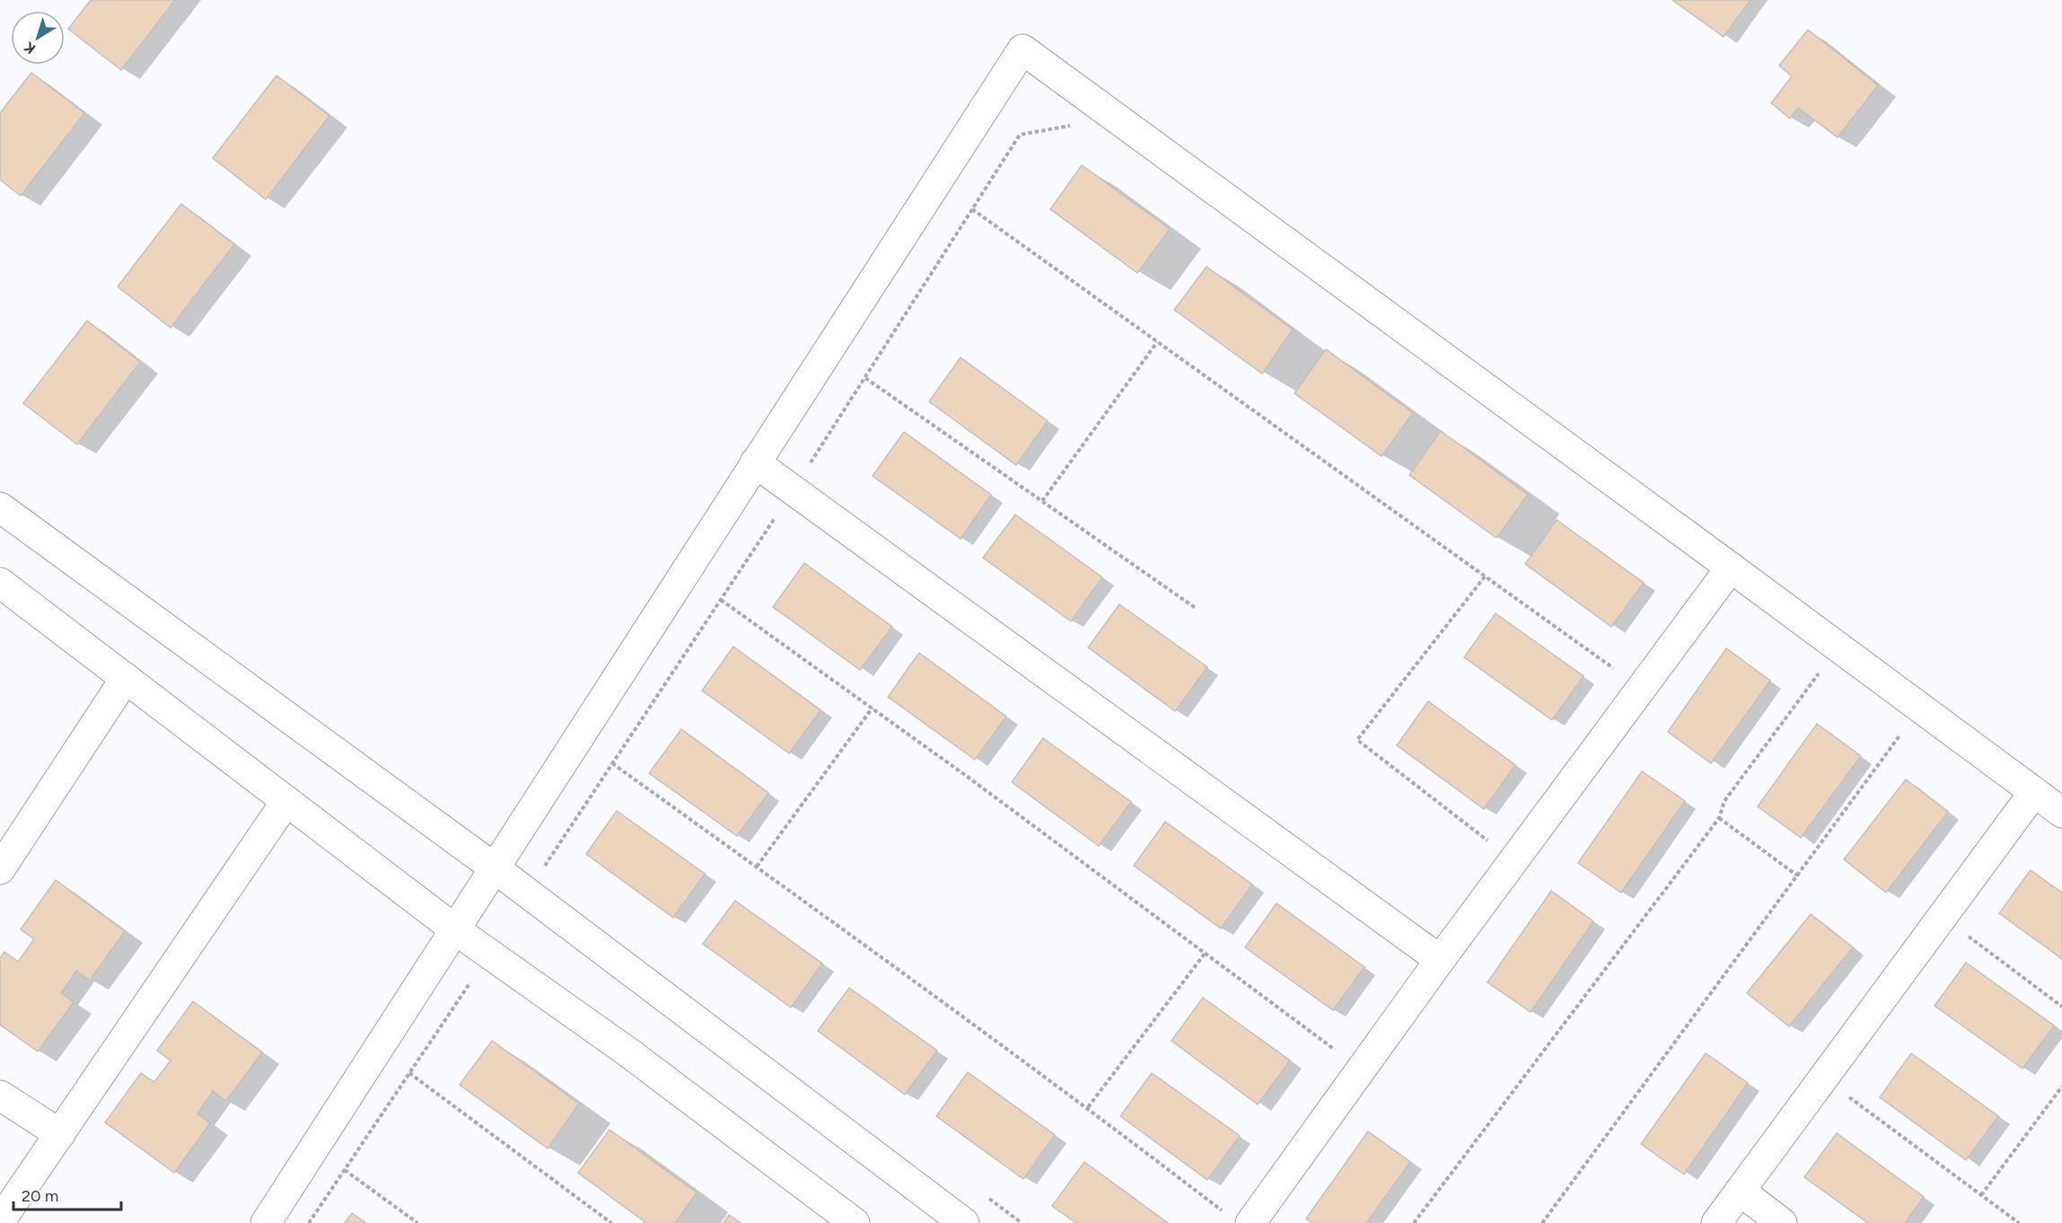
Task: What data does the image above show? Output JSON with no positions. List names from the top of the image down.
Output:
{
  "scale_bar": "20 m",
  "north": "bottom left"
}
